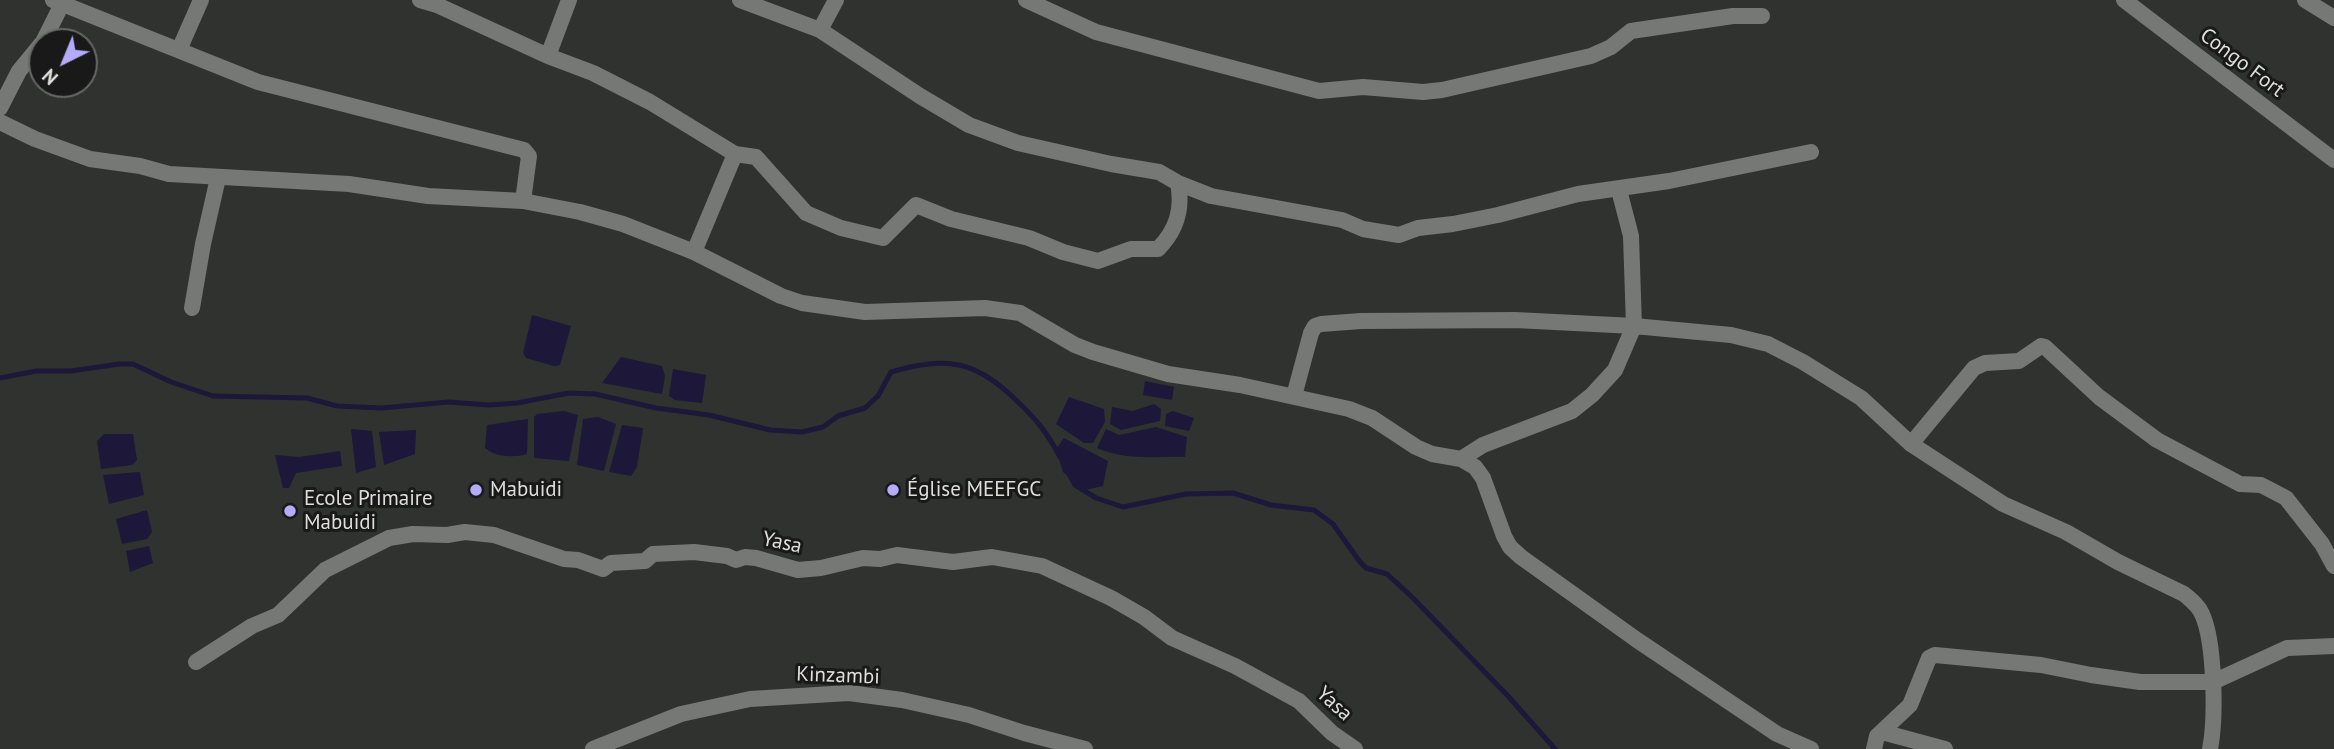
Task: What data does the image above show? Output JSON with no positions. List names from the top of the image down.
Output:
{
  "streets": {
    "street": ["Congo Fort", "Yasa", "Kinzambi"]
  },
  "places": ["Mabuidi", "Église MEEFGC", "Ecole Primaire Mabuidi"],
  "north": "bottom left"
}
